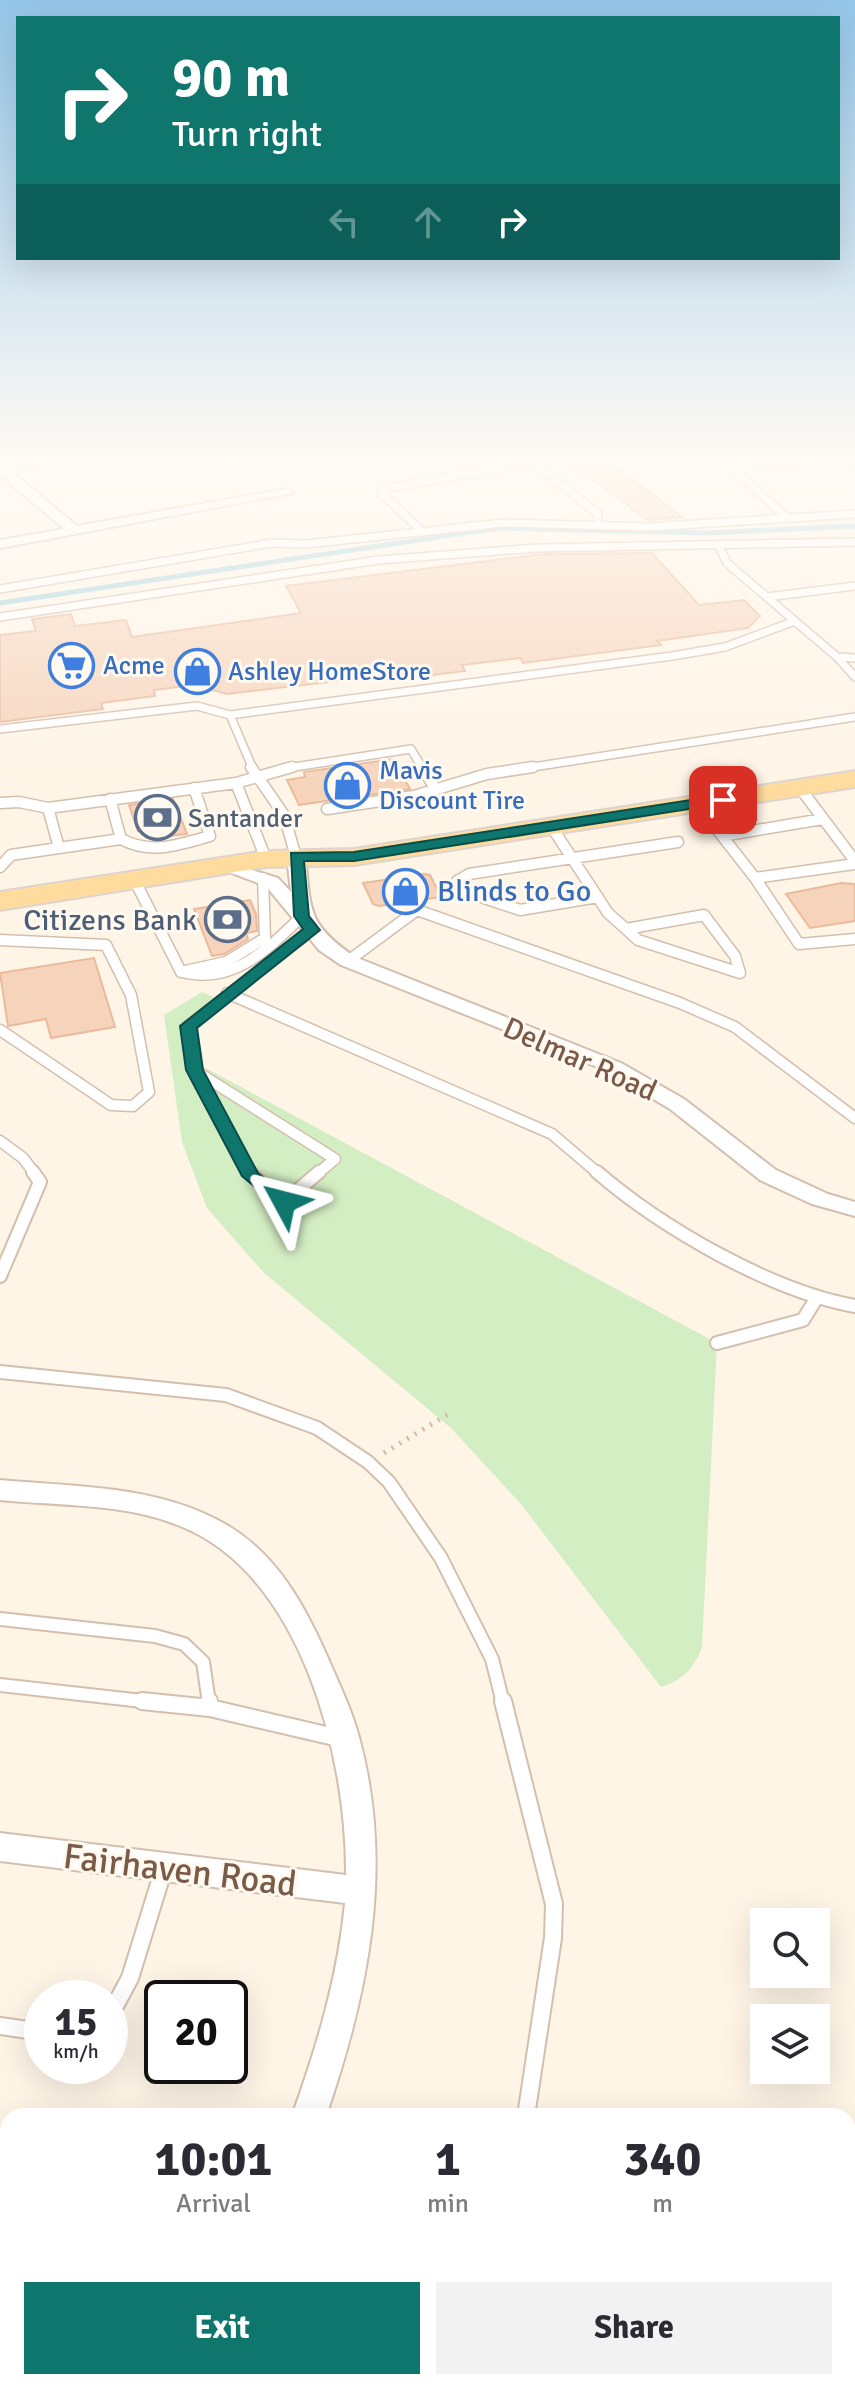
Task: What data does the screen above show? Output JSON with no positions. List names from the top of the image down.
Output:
{
  "streets": {
    "street": ["Delmar Road", "Fairhaven Road"]
  },
  "places": {
    "supermarket": ["Acme"],
    "shop": ["Ashley HomeStore", "Mavis Discount Tire", "Blinds to Go"],
    "bank": ["Santander", "Citizens Bank"]
  },
  "page": {
    "turn": ["90 m", "Turn right"],
    "speed": "15 km/h",
    "limit": "20",
    "eta": [
      "10:01",
      "Arrival",
      "1",
      "min",
      "340",
      "m"
    ],
    "buttons": ["Exit", "Share"]
  }
}
